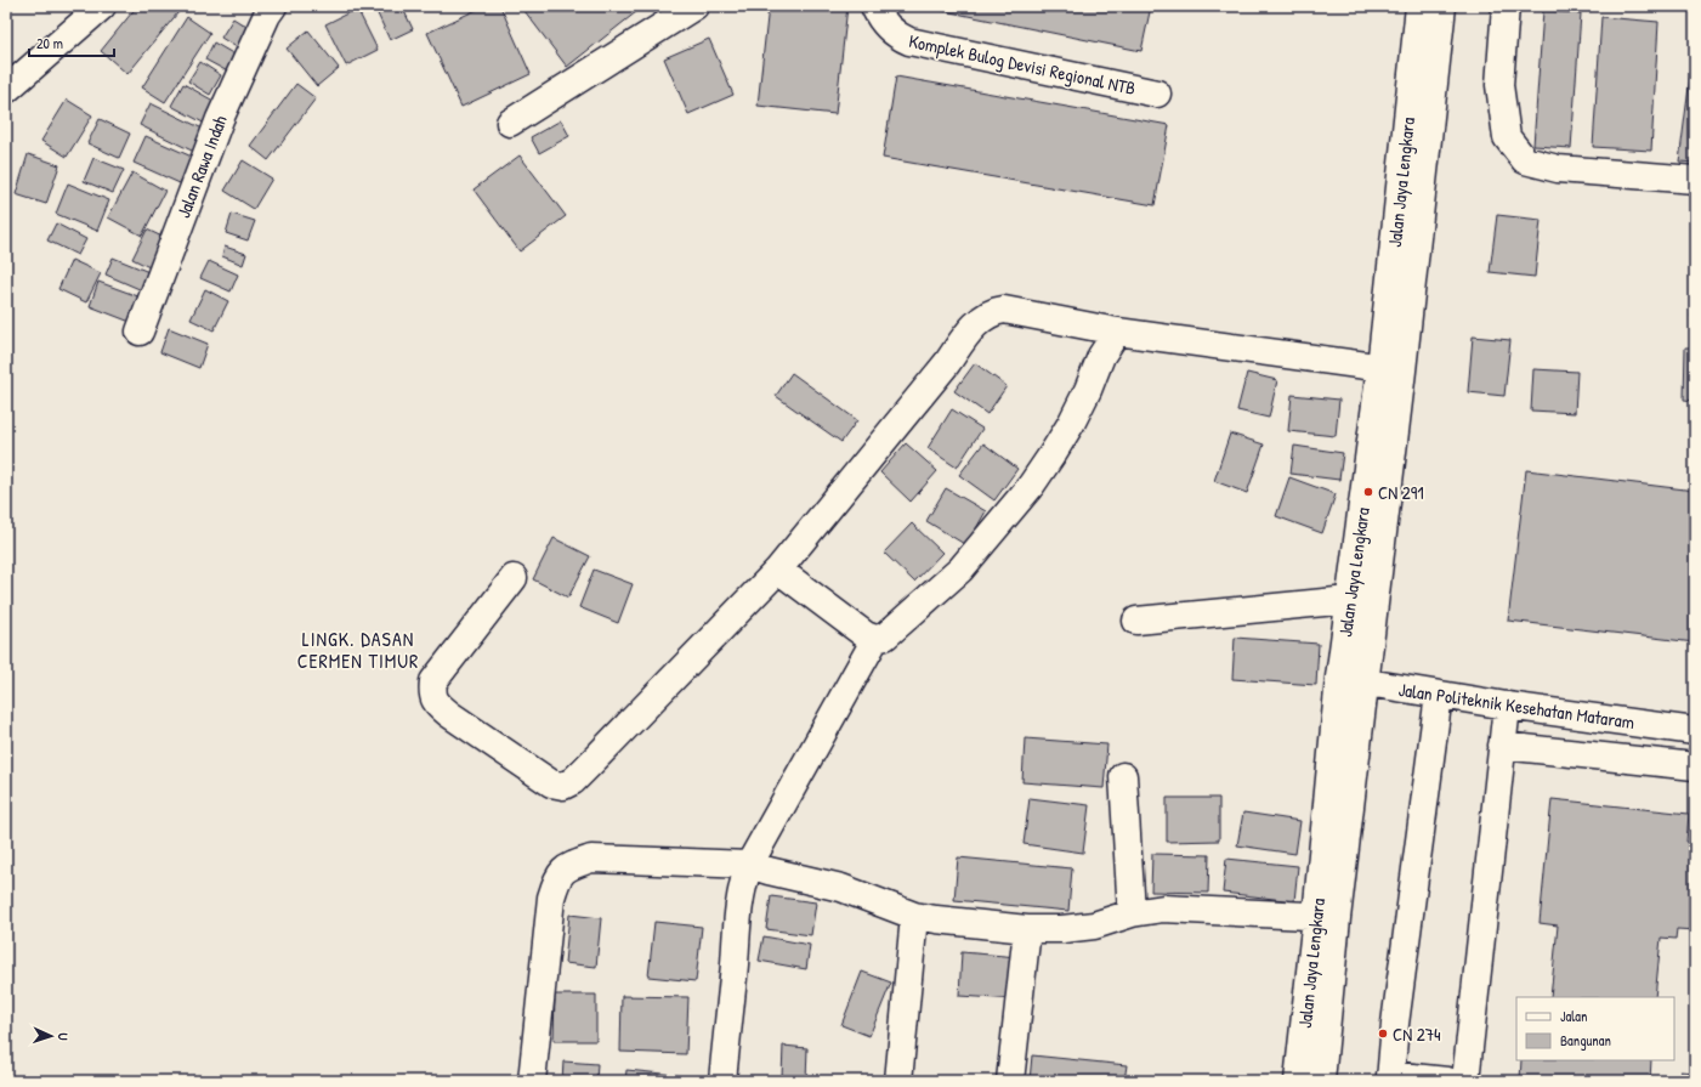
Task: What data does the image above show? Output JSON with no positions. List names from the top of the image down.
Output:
{
  "streets": {
    "street": [
      "Komplek Bulog Devisi Regional NTB",
      "Jalan Rawa Indah",
      "Jalan Jaya Lengkara",
      "Jalan Politeknik Kesehatan Mataram"
    ]
  },
  "crossings": [
    ["Jalan Jaya Lengkara", "Jalan Politeknik Kesehatan Mataram"]
  ],
  "districts": ["LINGK. DASAN CERMEN TIMUR"],
  "places": ["CN 291", "CN 274"],
  "legend": ["Jalan", "Bangunan"],
  "scale_bar": "20 m",
  "north": "right"
}
